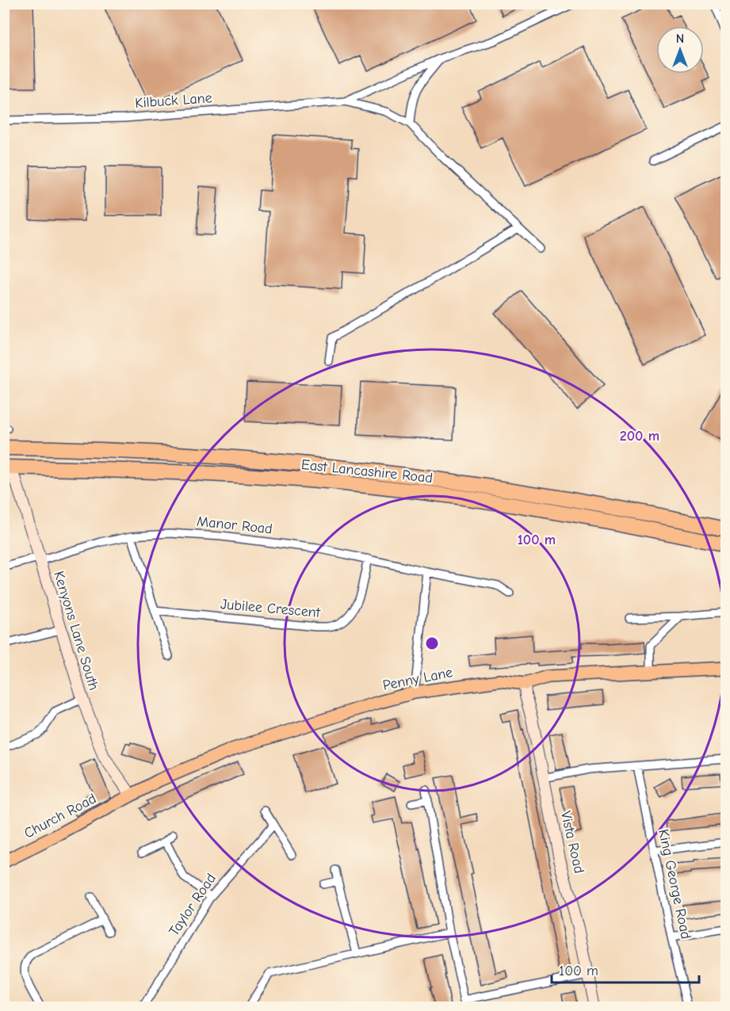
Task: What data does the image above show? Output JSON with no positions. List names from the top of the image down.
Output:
{
  "streets": {
    "highway": ["East Lancashire Road"],
    "main road": ["Penny Lane", "Church Road"],
    "street": [
      "Kilbuck Lane",
      "Manor Road",
      "Jubilee Crescent",
      "Kenyons Lane South",
      "Vista Road",
      "King George Road",
      "Taylor Road"
    ]
  },
  "crossings": [
    ["East Lancashire Road", "Kenyons Lane South"],
    ["Manor Road", "Jubilee Crescent"],
    ["Manor Road", "Kenyons Lane South"],
    ["Kenyons Lane South", "Penny Lane"],
    ["Kenyons Lane South", "Church Road"],
    ["Penny Lane", "Church Road"],
    ["Penny Lane", "Vista Road"]
  ],
  "scale_bar": "100 m",
  "north": "top",
  "rings": ["200 m", "100 m"]
}
